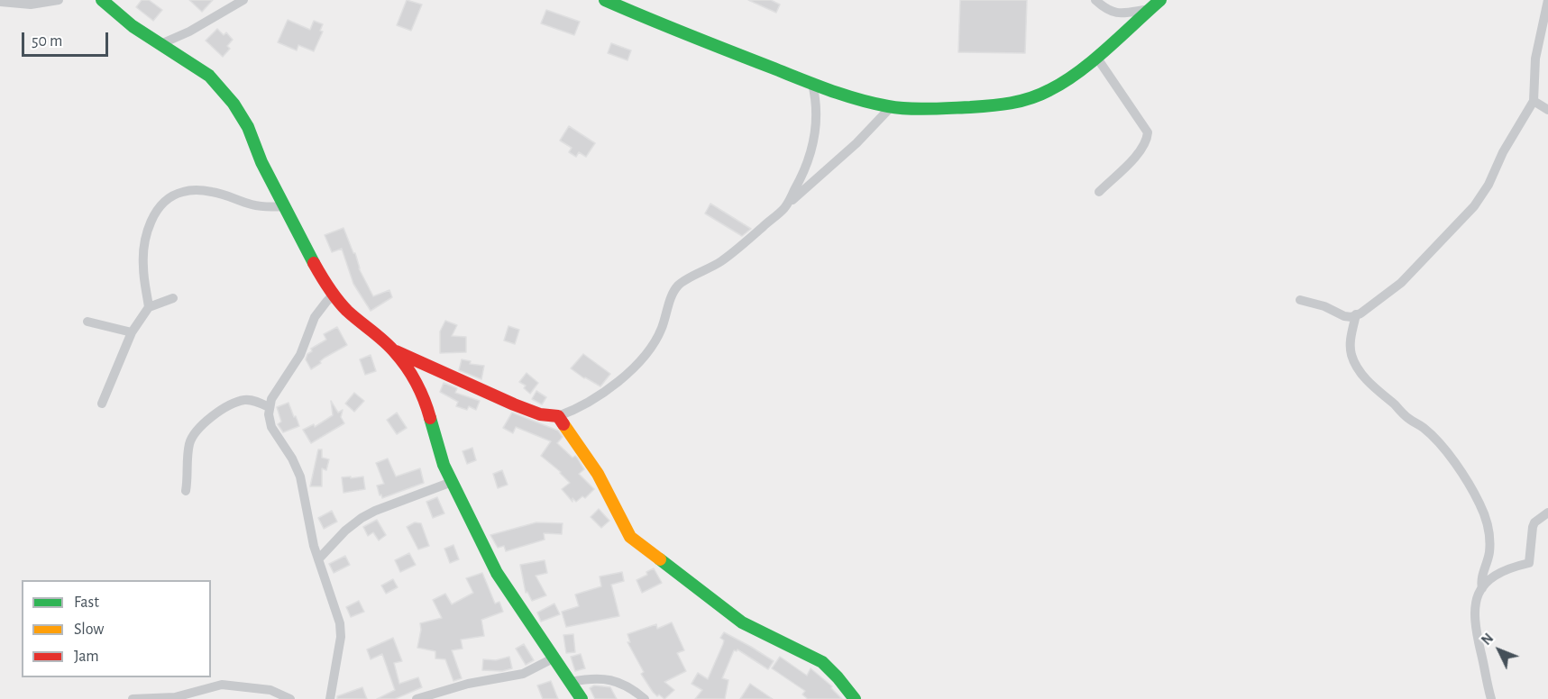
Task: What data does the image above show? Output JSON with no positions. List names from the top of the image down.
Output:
{
  "legend": ["Fast", "Slow", "Jam"],
  "scale_bar": "50 m",
  "north": "top left"
}
